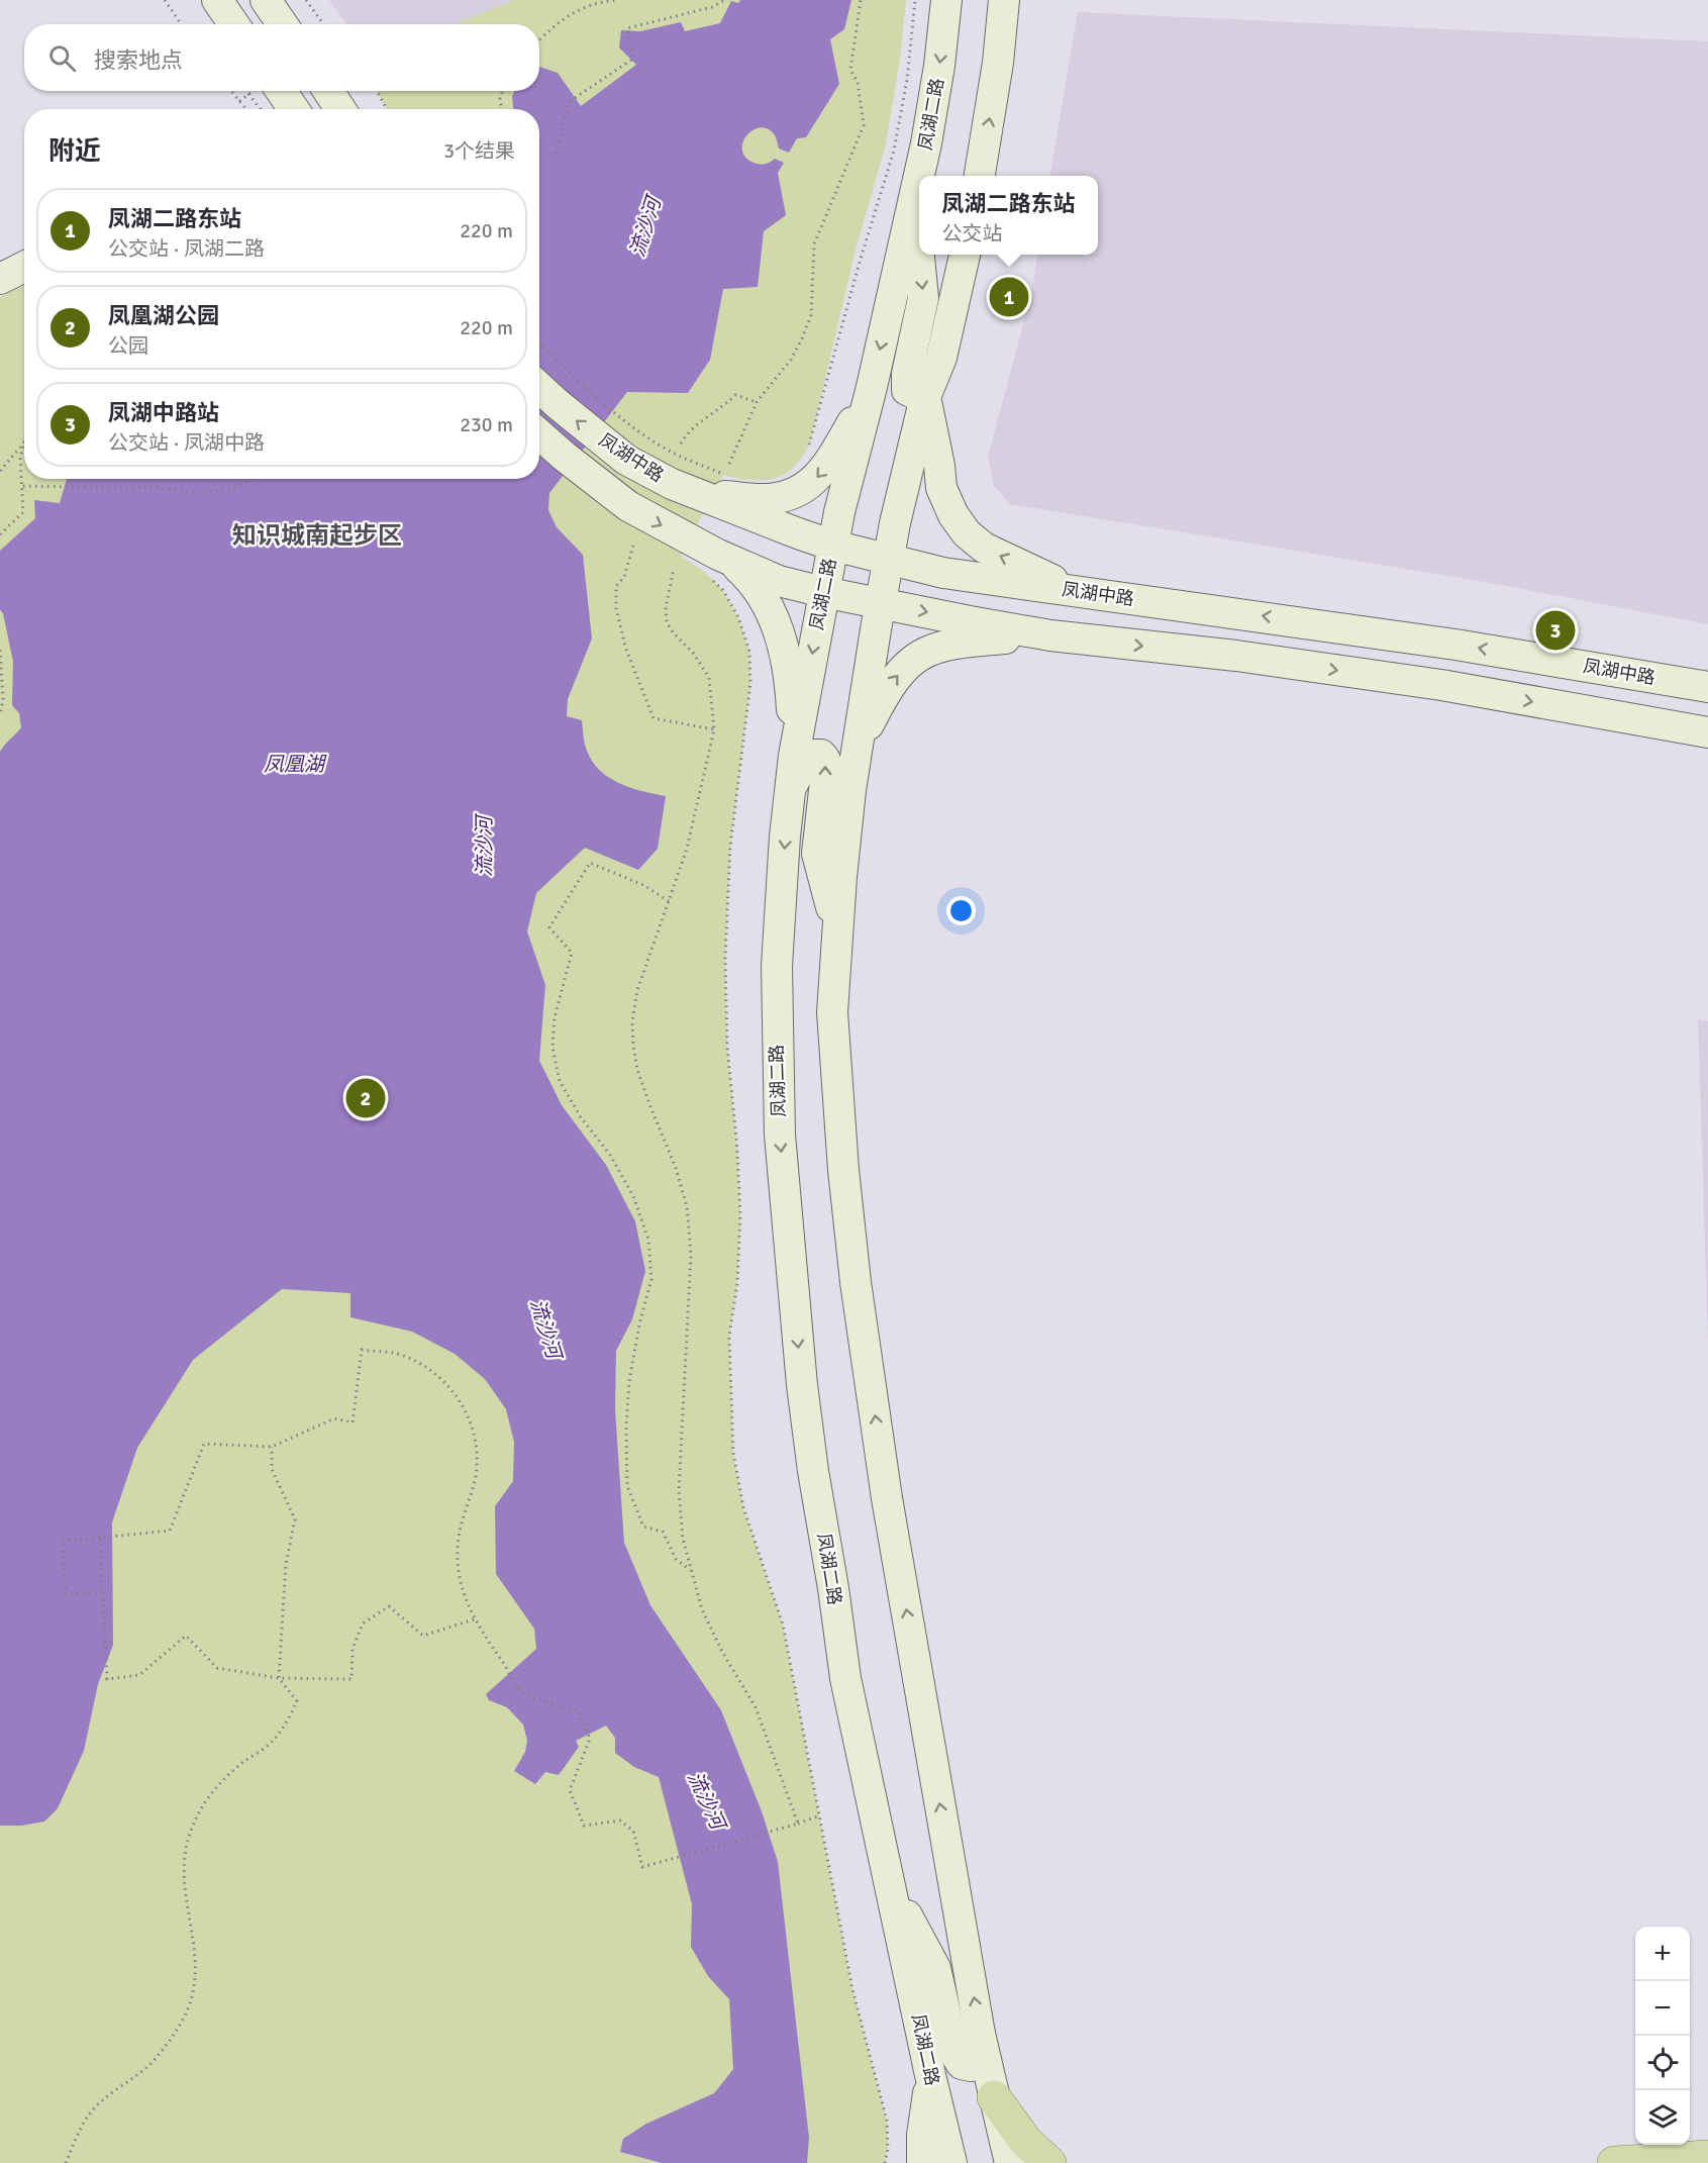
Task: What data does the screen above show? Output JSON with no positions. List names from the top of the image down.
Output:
{
  "streets": {
    "street": ["凤湖二路", "凤湖中路"]
  },
  "crossings": [
    ["凤湖二路", "凤湖中路"]
  ],
  "districts": ["知识城南起步区"],
  "water": ["流沙河", "凤凰湖"],
  "page": {
    "search": "搜索地点",
    "heading": ["附近", "3个结果"],
    "popup": ["凤湖二路东站", "公交站"],
    "list": [
      {
        "mark": "1",
        "name": "凤湖二路东站",
        "note": "公交站 · 凤湖二路",
        "value": "220 m"
      },
      {
        "mark": "2",
        "name": "凤凰湖公园",
        "note": "公园",
        "value": "220 m"
      },
      {
        "mark": "3",
        "name": "凤湖中路站",
        "note": "公交站 · 凤湖中路",
        "value": "230 m"
      }
    ],
    "pins": ["1", "3", "2"],
    "map_buttons": ["+", "−"]
  }
}
